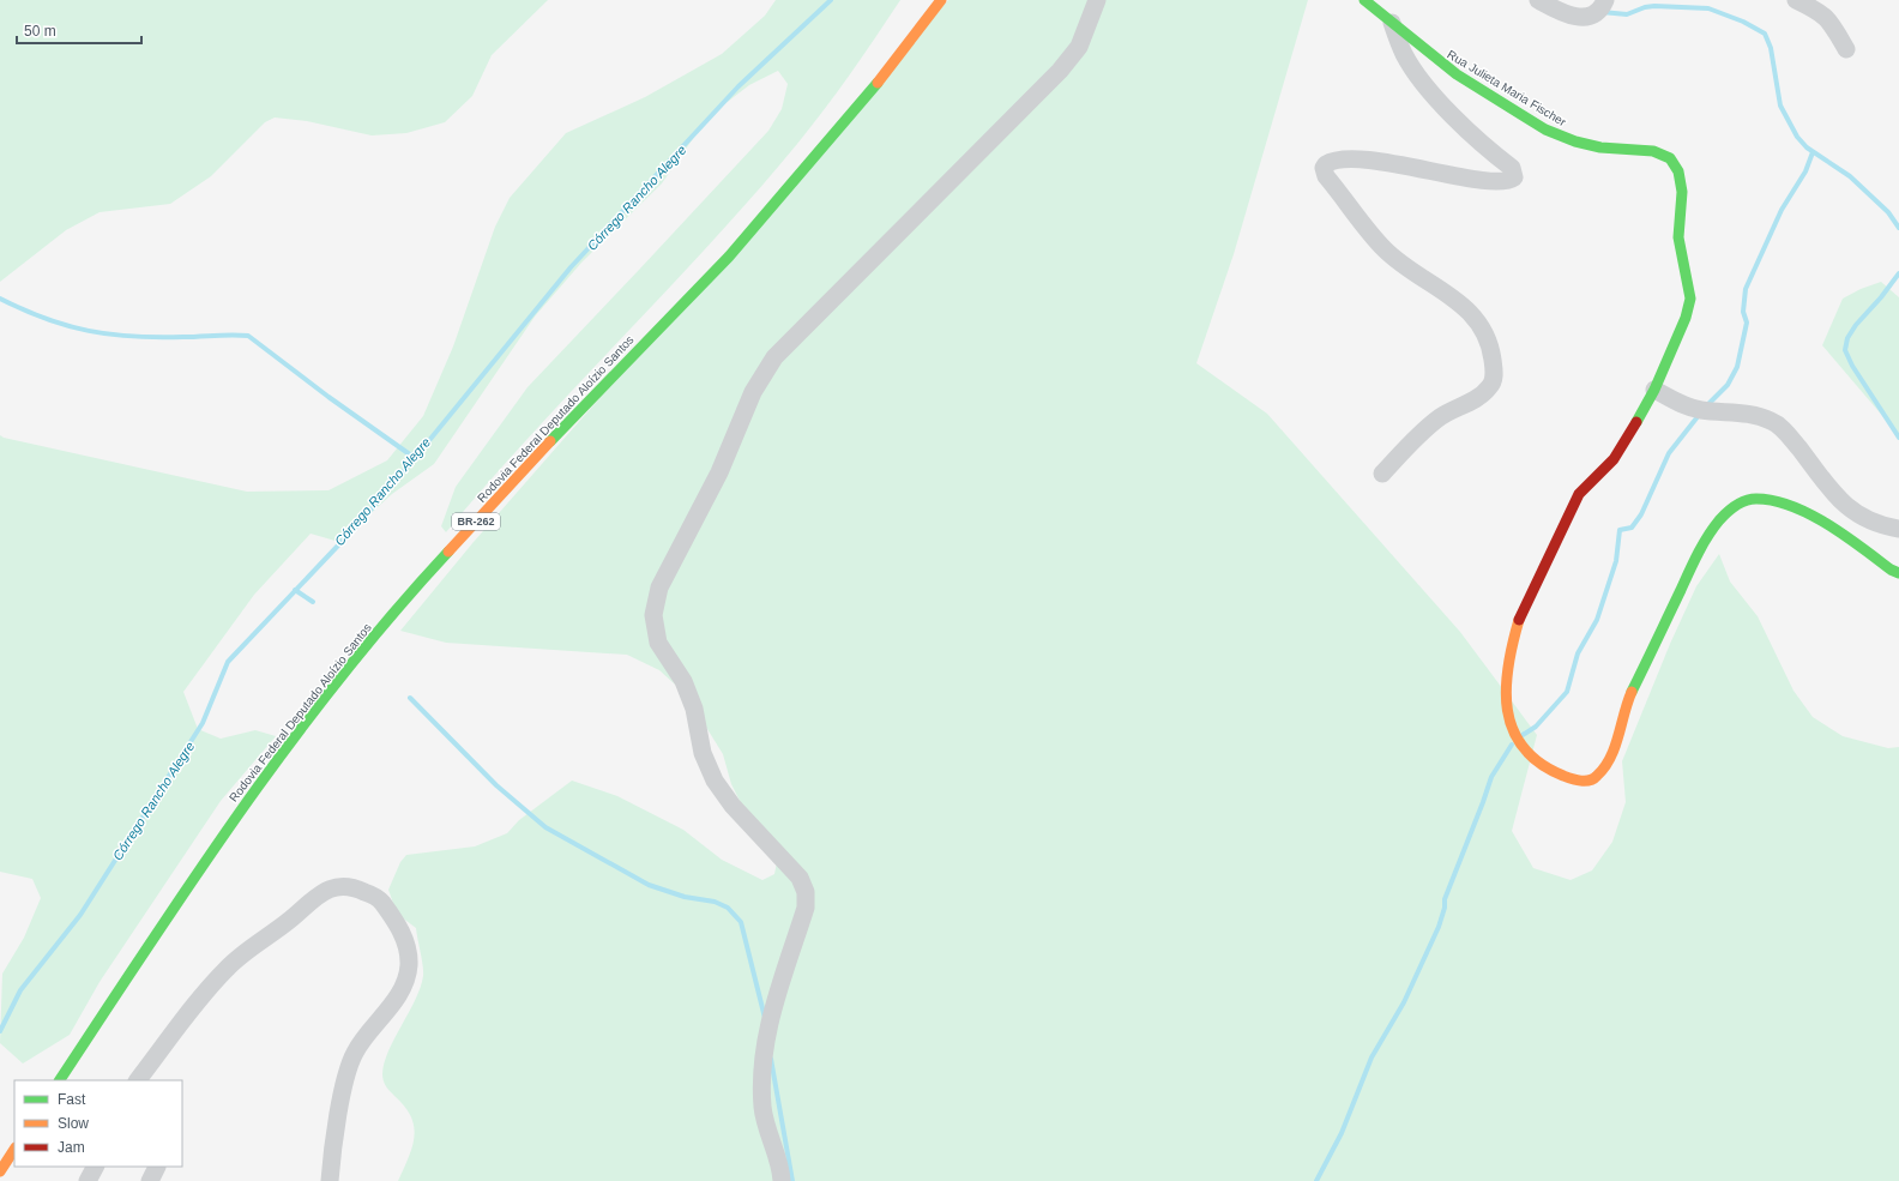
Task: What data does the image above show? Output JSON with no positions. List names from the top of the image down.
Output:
{
  "streets": {
    "main road": ["Rua Julieta Maria Fischer", "Rodovia Federal Deputado Aloízio Santos", "BR-262"]
  },
  "water": ["Córrego Rancho Alegre"],
  "legend": ["Fast", "Slow", "Jam"],
  "scale_bar": "50 m"
}
